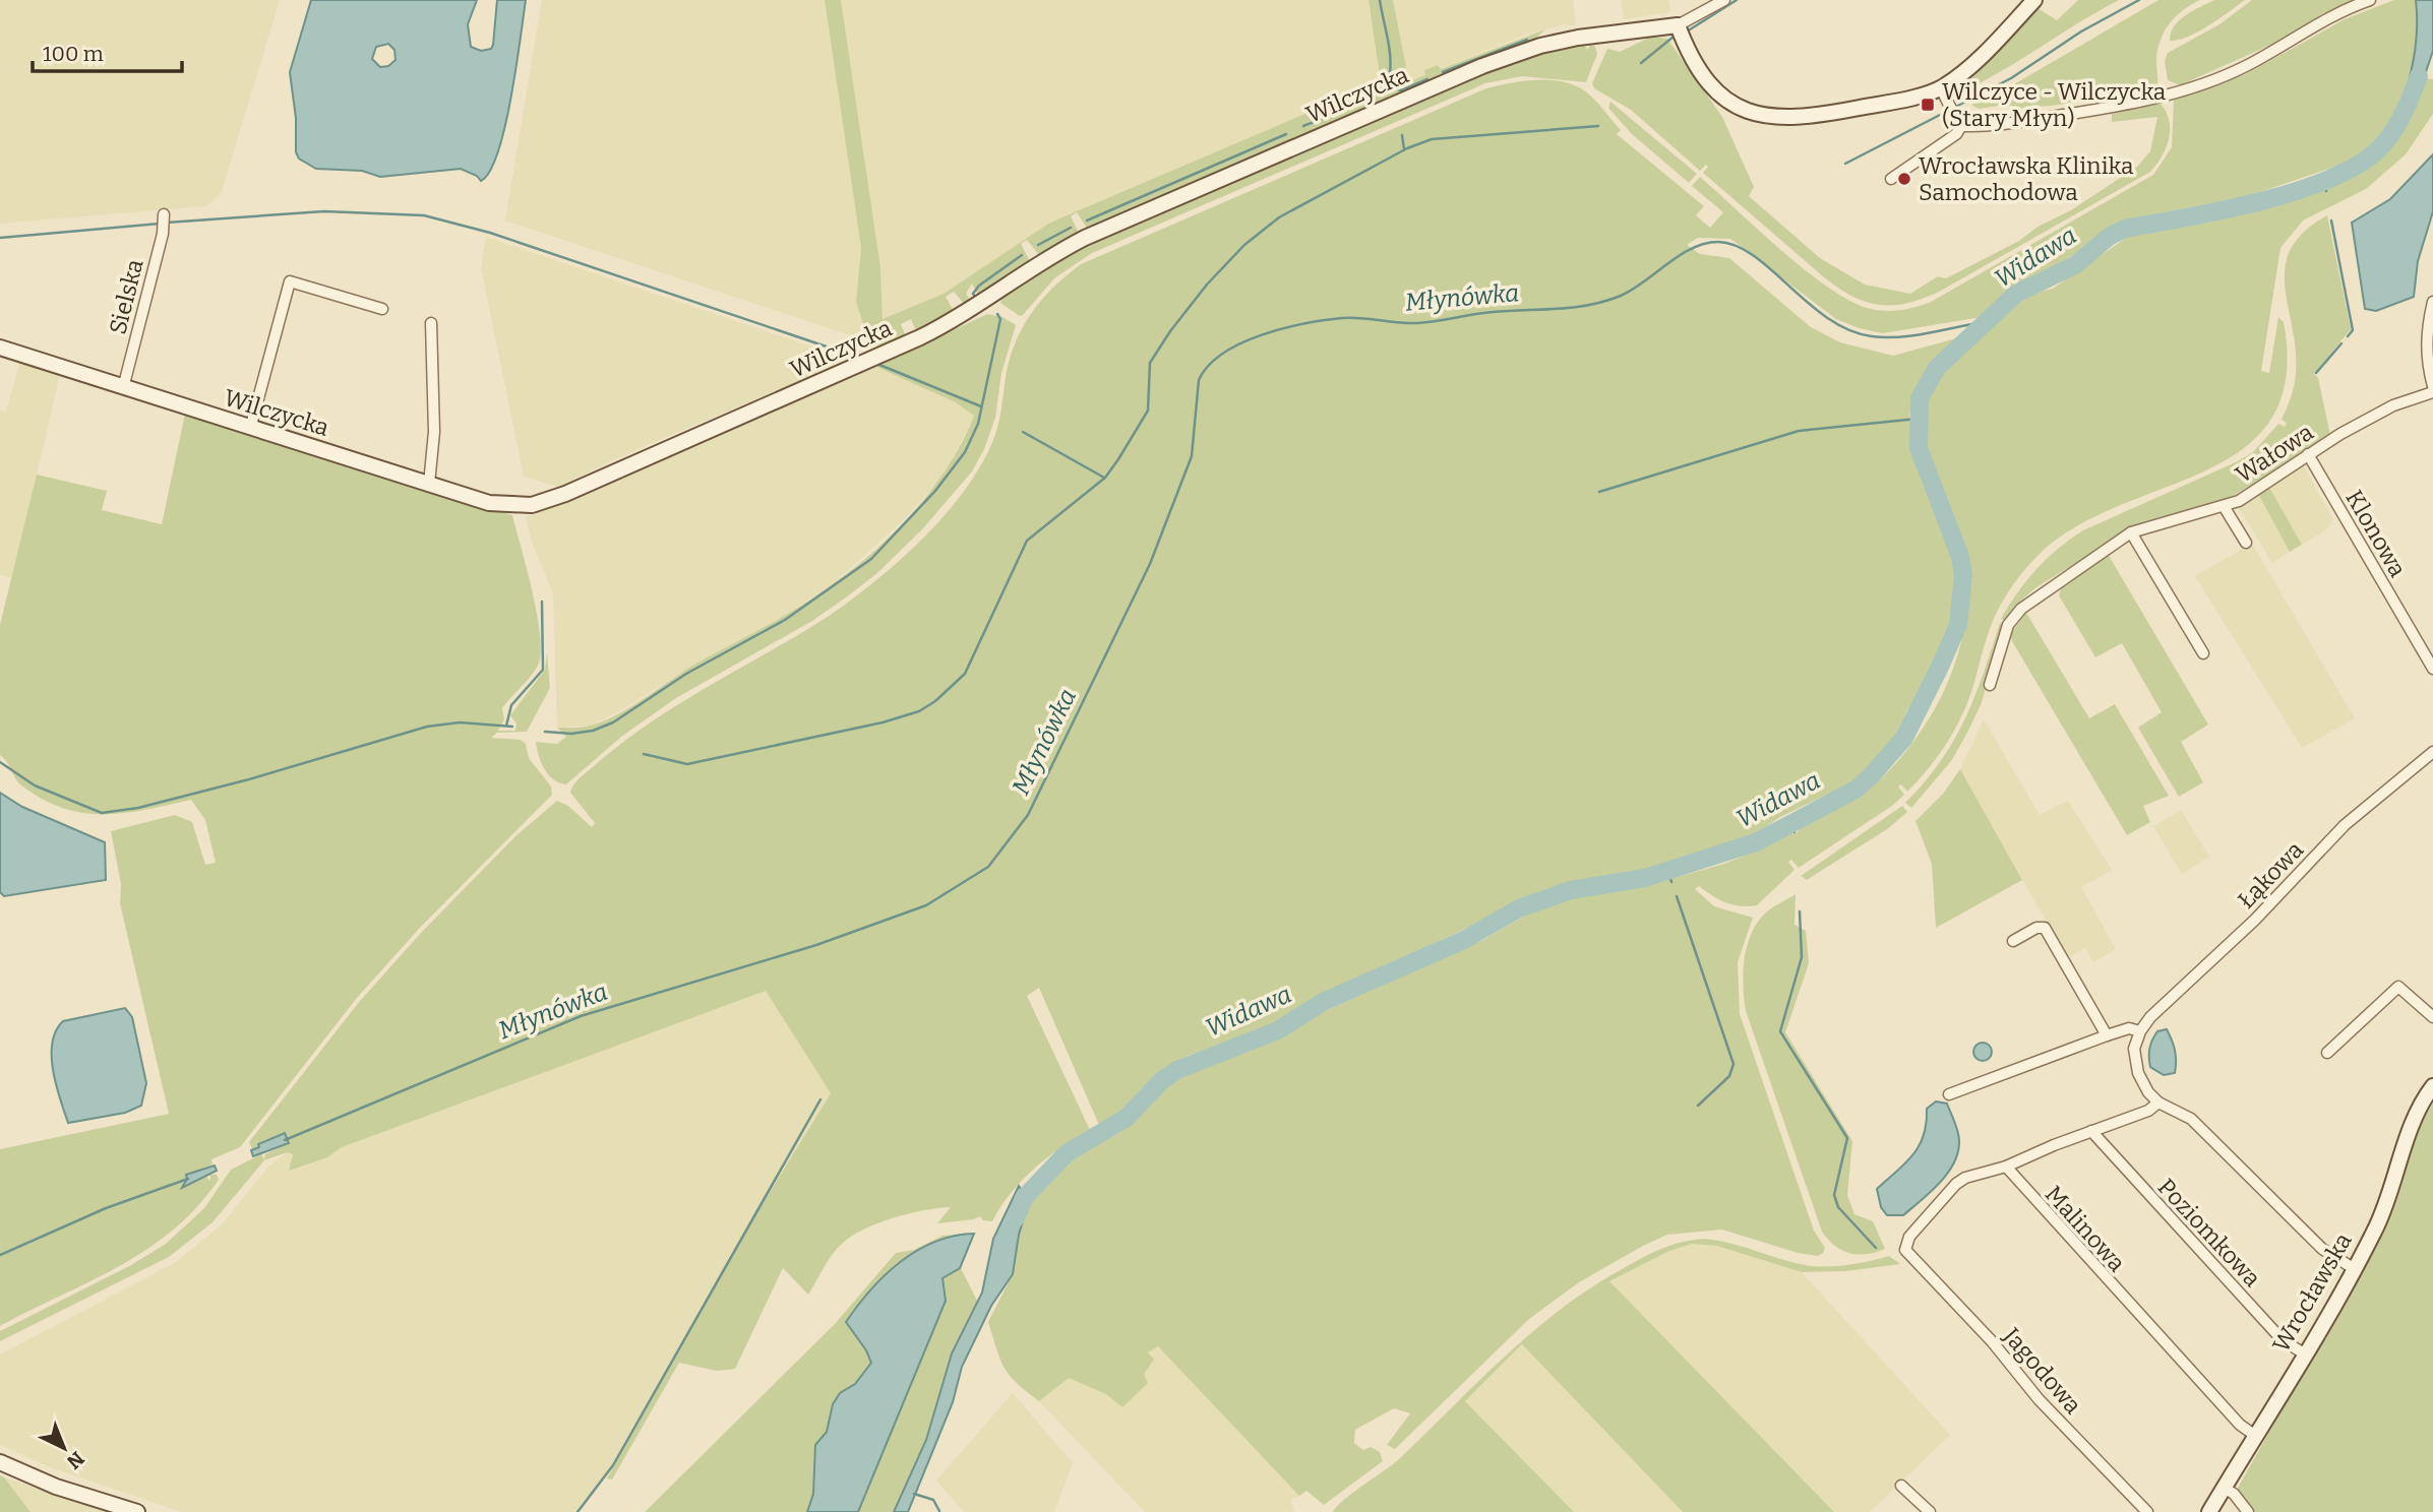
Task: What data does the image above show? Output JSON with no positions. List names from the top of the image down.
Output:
{
  "streets": {
    "street": [
      "Wilczycka",
      "Sielska",
      "Wałowa",
      "Klonowa",
      "Łąkowa",
      "Malinowa",
      "Poziomkowa",
      "Wrocławska",
      "Jagodowa"
    ]
  },
  "crossings": [
    ["Wilczycka", "Sielska"],
    ["Wałowa", "Klonowa"],
    ["Malinowa", "Poziomkowa"],
    ["Malinowa", "Wrocławska"],
    ["Malinowa", "Jagodowa"],
    ["Poziomkowa", "Wrocławska"]
  ],
  "water": ["Widawa", "Młynówka"],
  "places": {
    "transit": ["Wilczyce - Wilczycka (Stary Młyn)"],
    "other": ["Wrocławska Klinika Samochodowa"]
  },
  "scale_bar": "100 m",
  "north": "bottom right"
}
